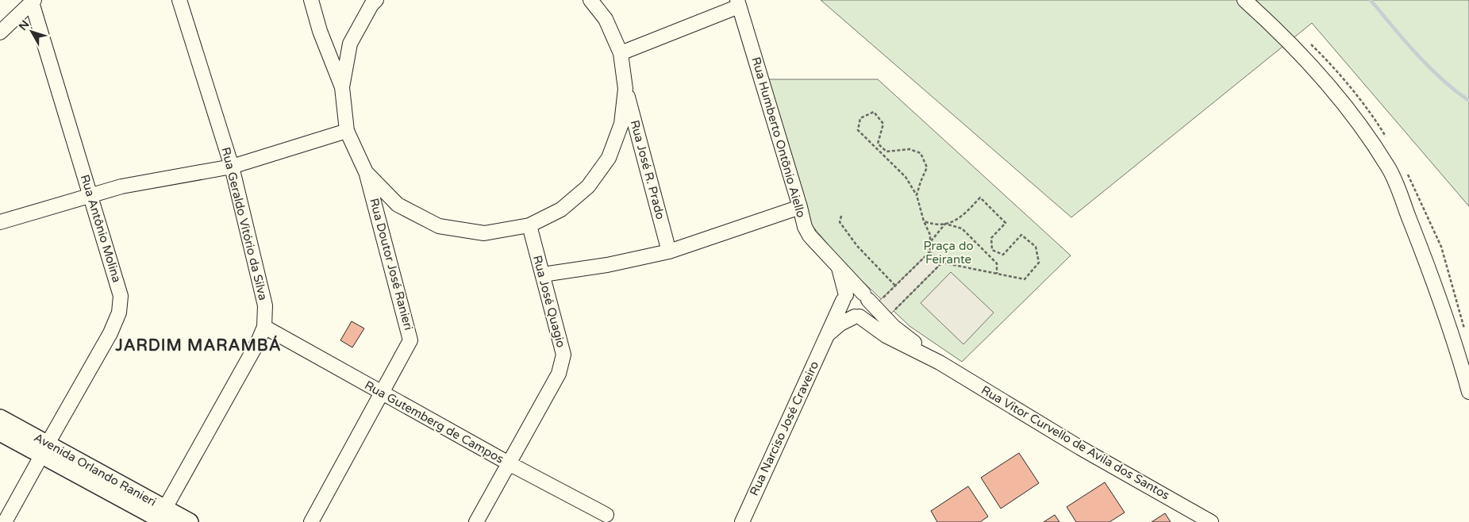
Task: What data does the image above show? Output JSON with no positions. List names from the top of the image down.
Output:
{
  "streets": {
    "main road": ["Avenida Orlando Ranieri"],
    "street": [
      "Rua Humberto Ontõnio Aiello",
      "Rua José R. Prado",
      "Rua Geraldo Vitório da Silva",
      "Rua Antônio Molina",
      "Rua Doutor José Ranieri",
      "Rua José Quagio",
      "Rua Gutemberg de Campos",
      "Rua Narciso José Craveiro",
      "Rua Vitor Curvello de Avila dos Santos"
    ]
  },
  "crossings": [
    ["Rua Humberto Ontõnio Aiello", "Rua Narciso José Craveiro"],
    ["Rua Humberto Ontõnio Aiello", "Rua Vitor Curvello de Avila dos Santos"],
    ["Rua Geraldo Vitório da Silva", "Rua Gutemberg de Campos"],
    ["Rua Geraldo Vitório da Silva", "Avenida Orlando Ranieri"],
    ["Rua Antônio Molina", "Avenida Orlando Ranieri"],
    ["Rua Doutor José Ranieri", "Rua Gutemberg de Campos"],
    ["Rua José Quagio", "Rua Gutemberg de Campos"],
    ["Rua Narciso José Craveiro", "Rua Vitor Curvello de Avila dos Santos"]
  ],
  "districts": ["JARDIM MARAMBÁ"],
  "parks": ["Praça do Feirante"],
  "north": "top left"
}
